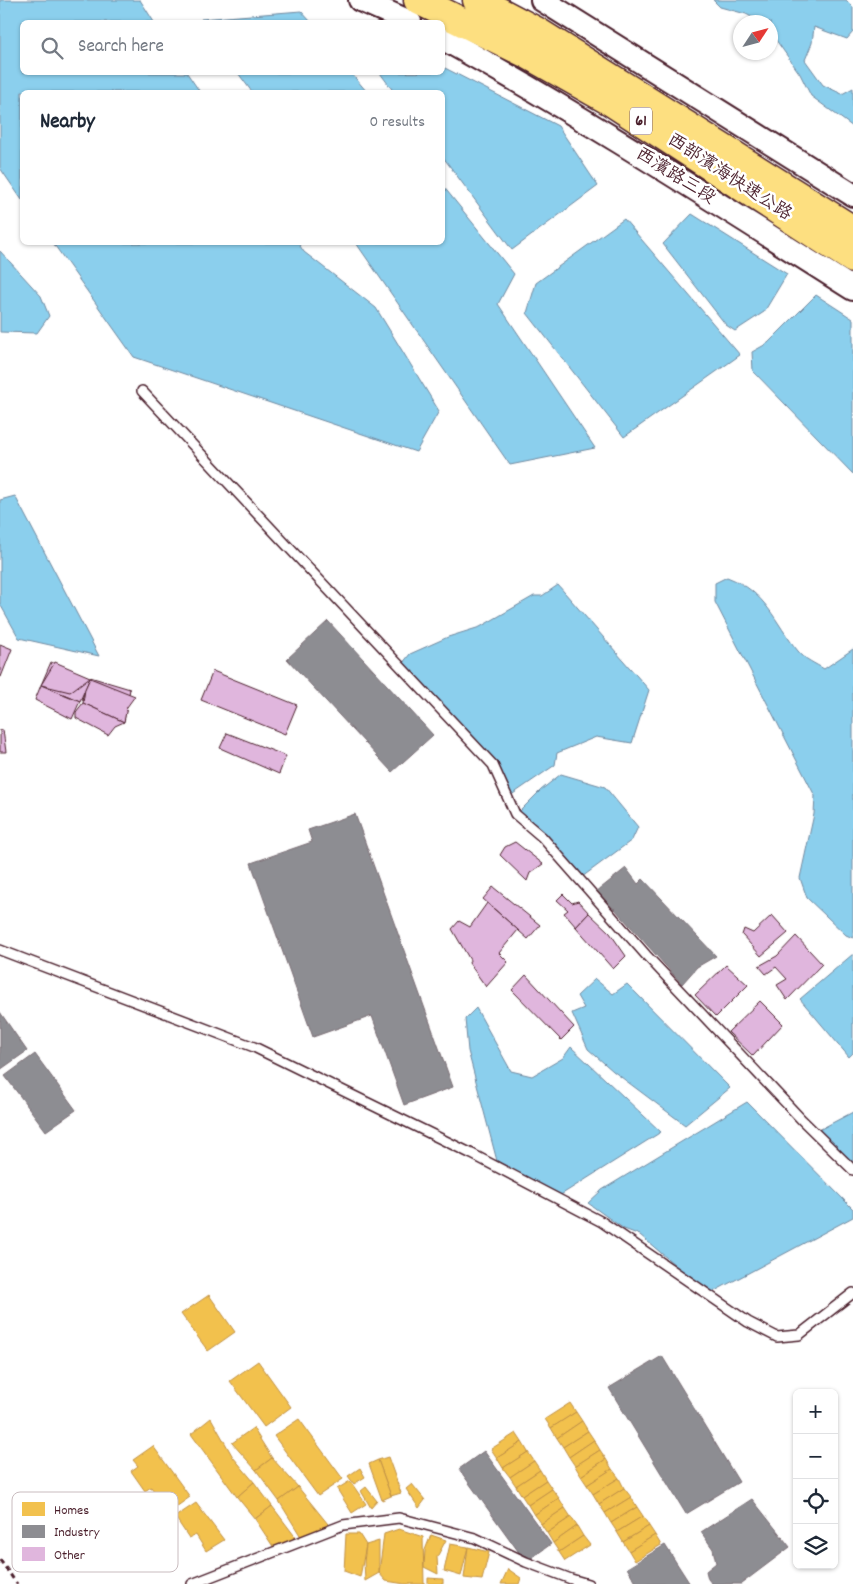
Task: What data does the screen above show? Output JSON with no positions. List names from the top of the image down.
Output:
{
  "streets": {
    "highway": ["61", "西部濱海快速公路"],
    "street": ["西濱路三段"]
  },
  "legend": ["Homes", "Industry", "Other"],
  "north": "top right",
  "page": {
    "search": "Search here",
    "heading": ["Nearby", "0 results"],
    "map_buttons": ["+", "−"]
  }
}
